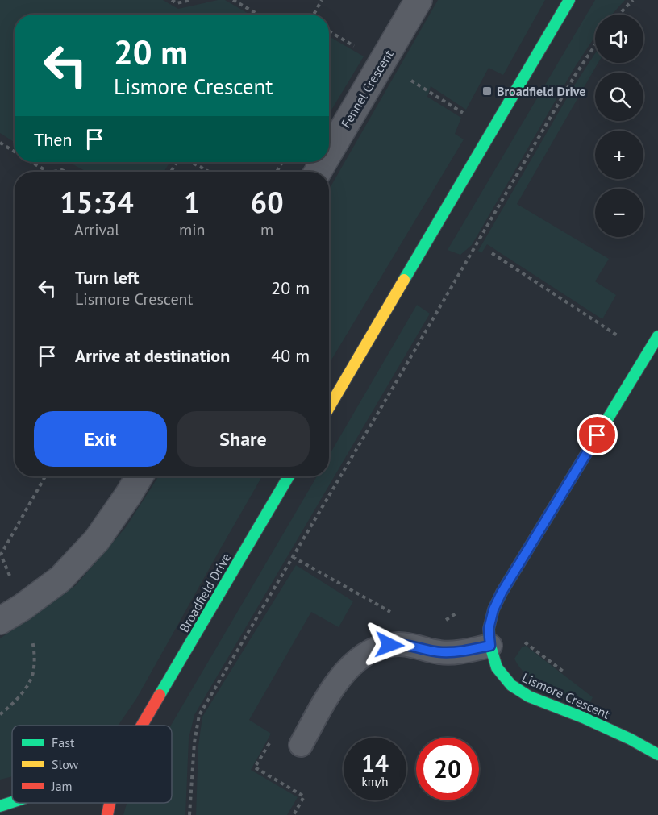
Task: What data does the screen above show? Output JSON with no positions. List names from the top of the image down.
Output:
{
  "streets": {
    "street": ["Fennel Crescent", "Broadfield Drive", "Lismore Crescent"]
  },
  "places": {
    "transit": ["Broadfield Drive"]
  },
  "legend": ["Fast", "Slow", "Jam"],
  "page": {
    "map_buttons": ["+", "−"],
    "turn": ["20 m", "Lismore Crescent"],
    "then": "Then",
    "eta": [
      "15:34",
      "Arrival",
      "1",
      "min",
      "60",
      "m"
    ],
    "list": [
      {
        "name": "Turn left",
        "note": "Lismore Crescent",
        "value": "20 m"
      },
      {
        "name": "Arrive at destination",
        "value": "40 m"
      }
    ],
    "buttons": ["Exit", "Share"],
    "speed": "14 km/h",
    "limit": "20"
  }
}
